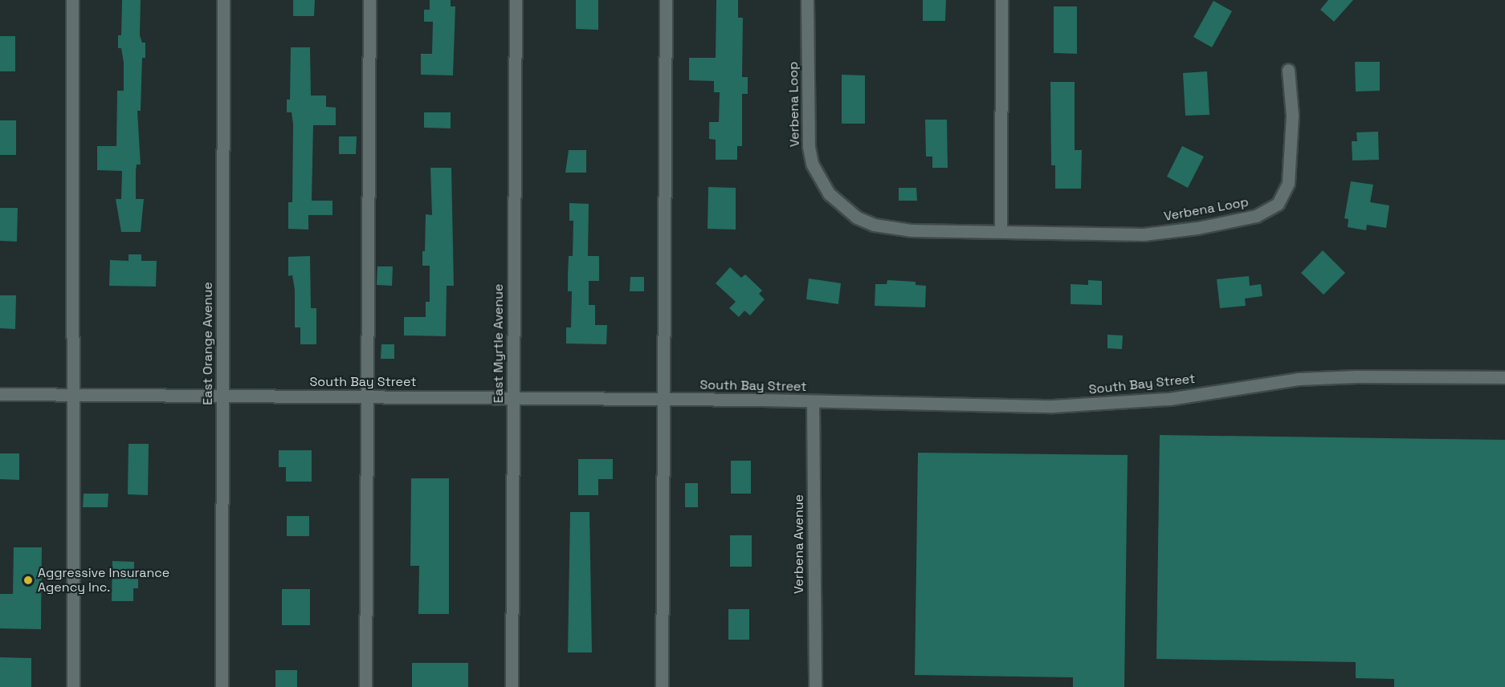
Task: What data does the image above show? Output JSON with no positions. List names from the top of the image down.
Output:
{
  "streets": {
    "street": [
      "Verbena Loop",
      "East Orange Avenue",
      "East Myrtle Avenue",
      "South Bay Street",
      "Verbena Avenue"
    ]
  },
  "crossings": [
    ["East Orange Avenue", "South Bay Street"],
    ["East Myrtle Avenue", "South Bay Street"],
    ["South Bay Street", "Verbena Avenue"]
  ],
  "places": ["Aggressive Insurance Agency Inc."]
}
